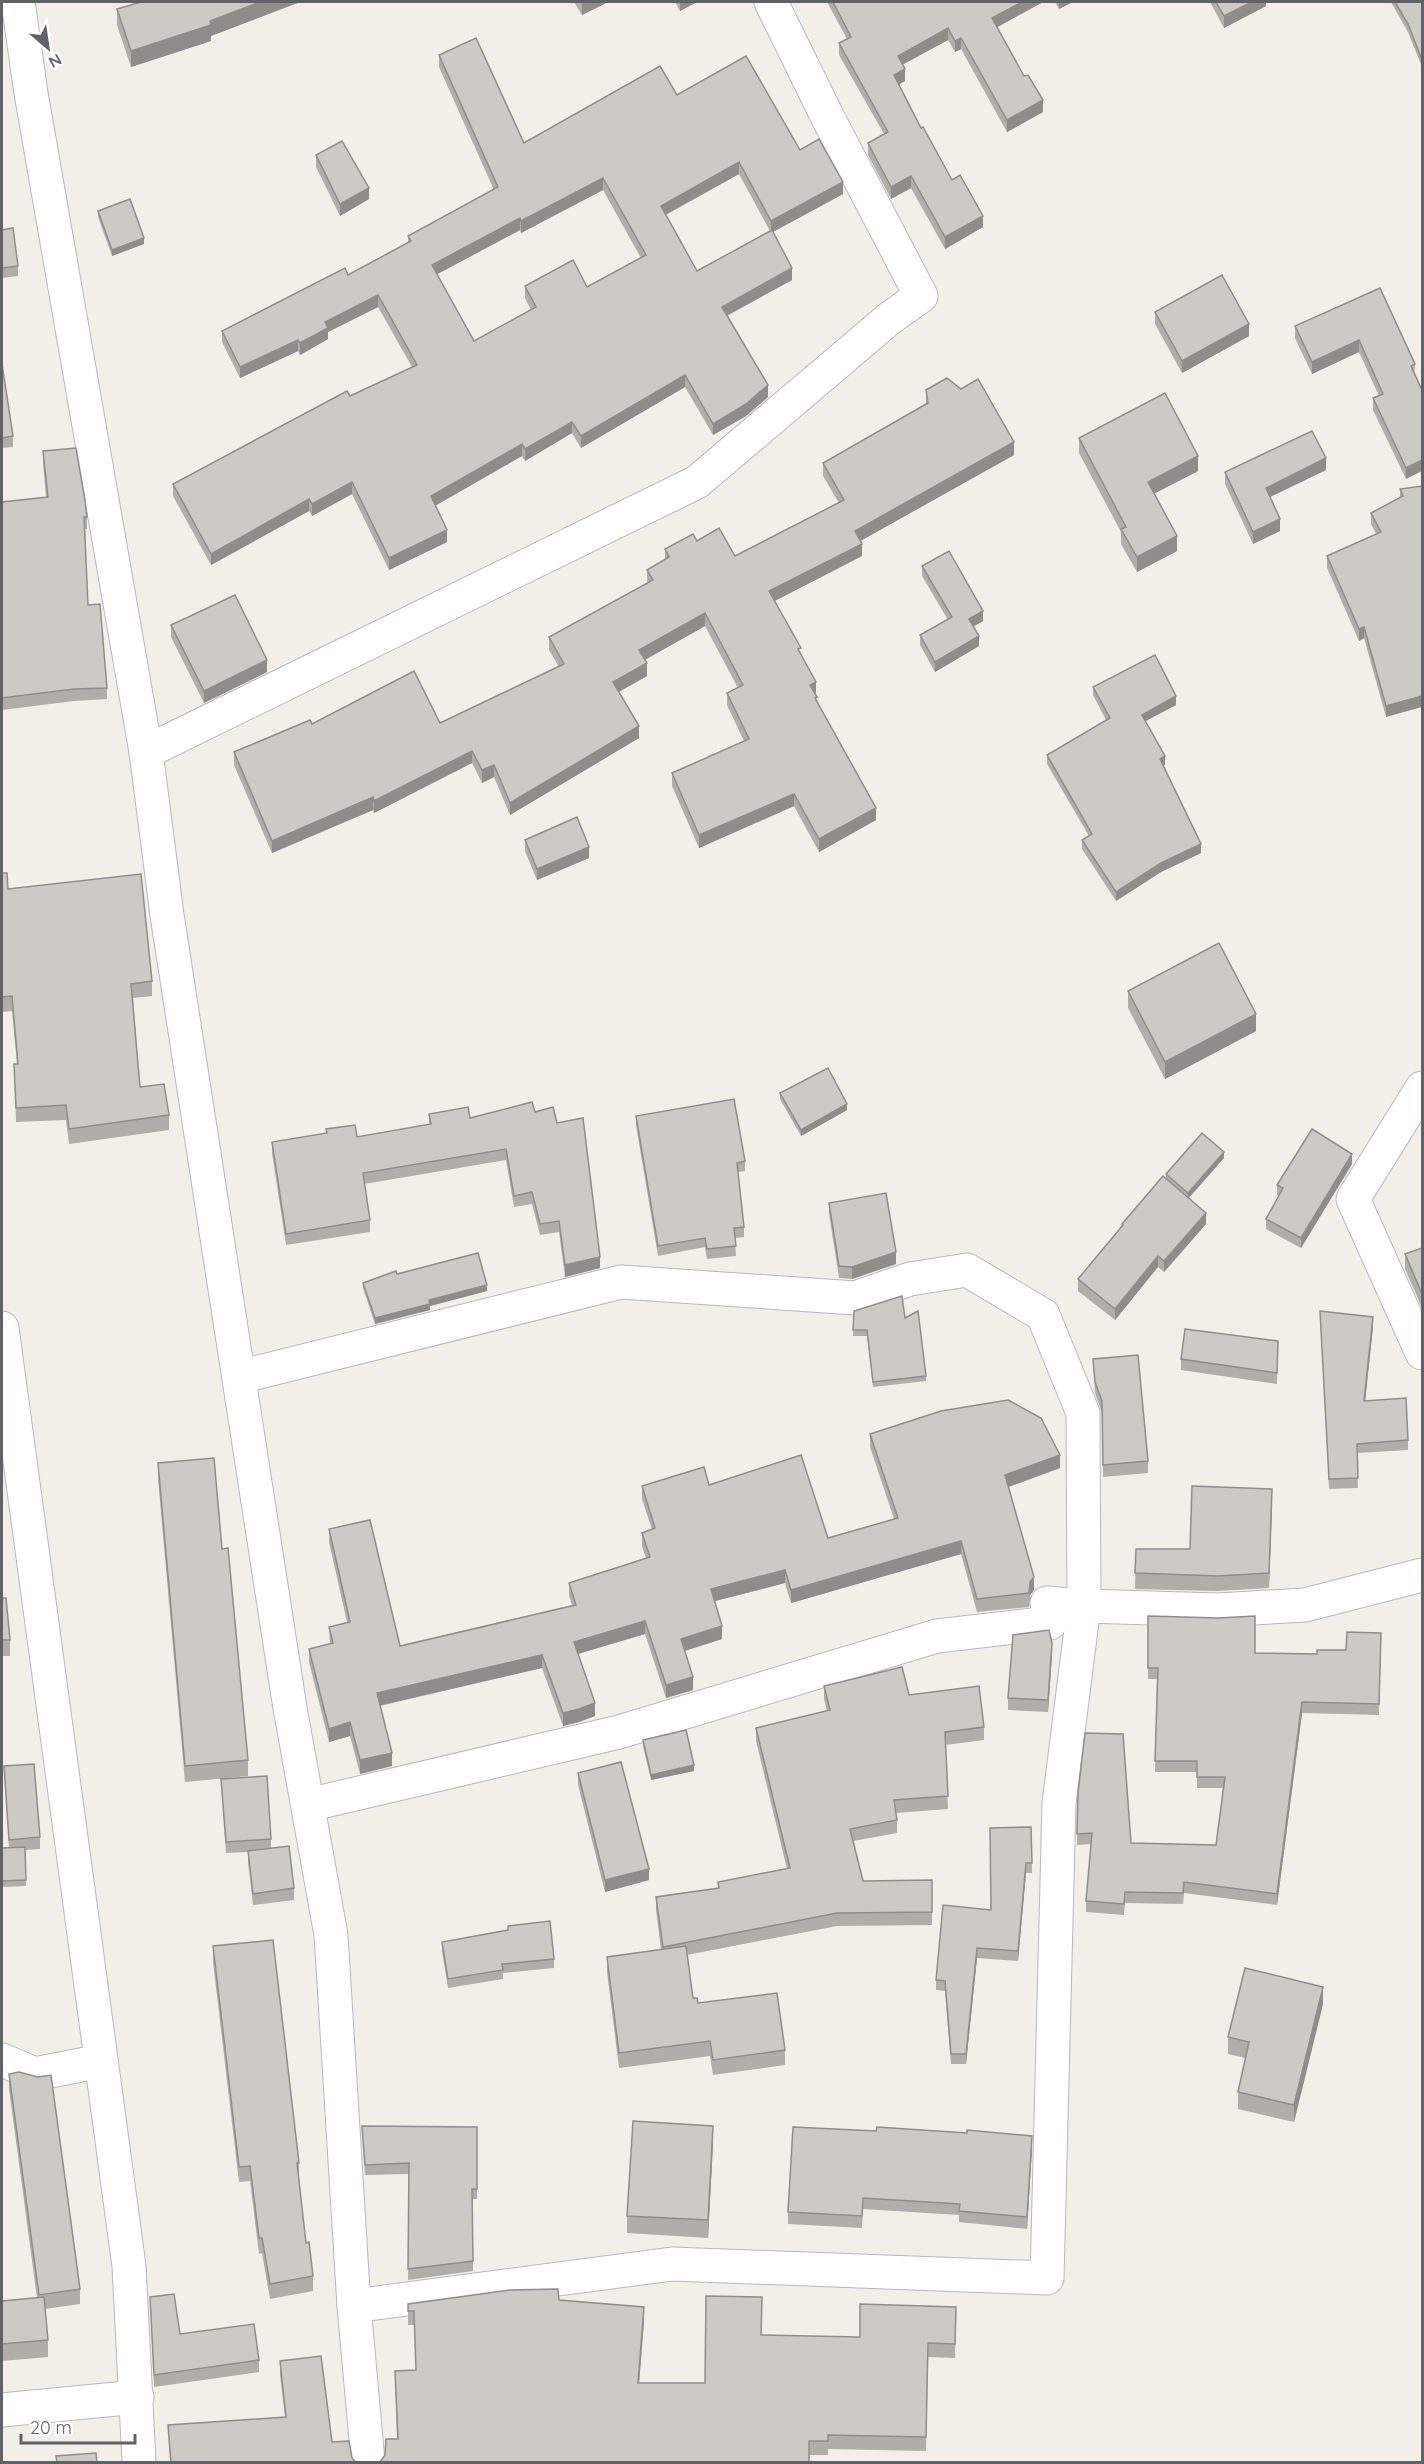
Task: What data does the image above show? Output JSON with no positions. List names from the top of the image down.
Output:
{
  "scale_bar": "20 m",
  "north": "bottom right"
}
